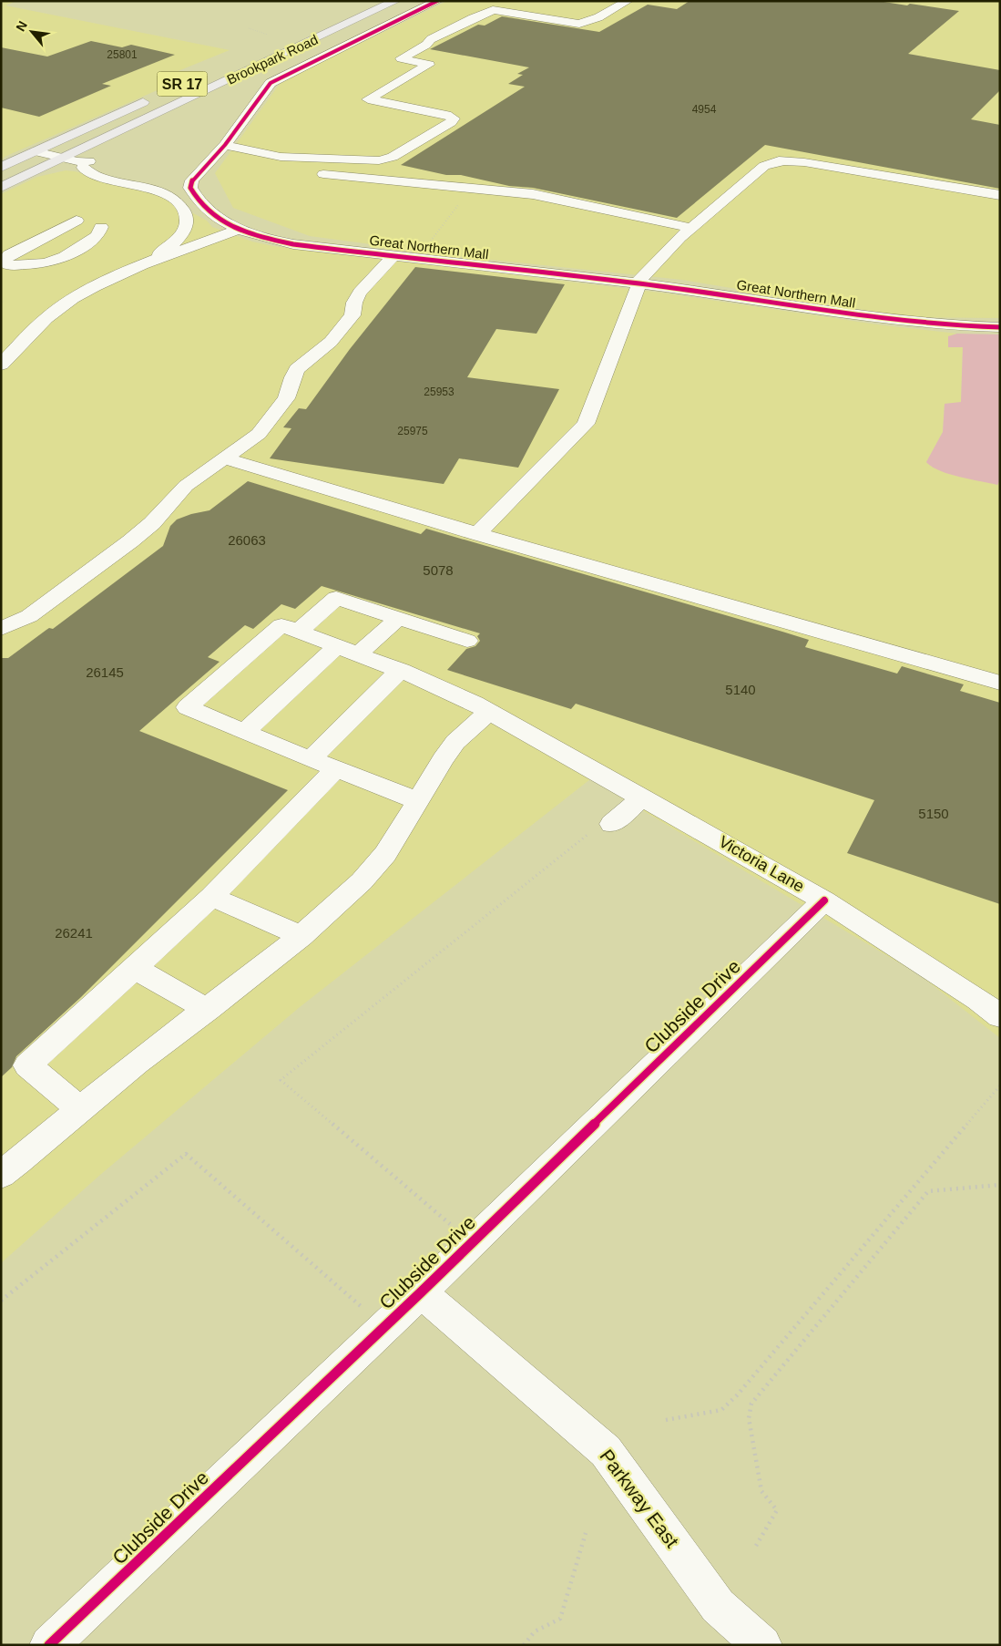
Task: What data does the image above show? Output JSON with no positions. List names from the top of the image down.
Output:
{
  "streets": {
    "main road": ["Brookpark Road", "SR 17"],
    "street": [
      "Great Northern Mall",
      "Victoria Lane",
      "Clubside Drive",
      "Parkway East"
    ]
  },
  "crossings": [
    ["Victoria Lane", "Clubside Drive"],
    ["Clubside Drive", "Parkway East"]
  ],
  "house_numbers": [
    "25801",
    "4954",
    "25953",
    "25975",
    "26063",
    "5078",
    "26145",
    "5140",
    "5150",
    "26241"
  ],
  "north": "top left"
}
